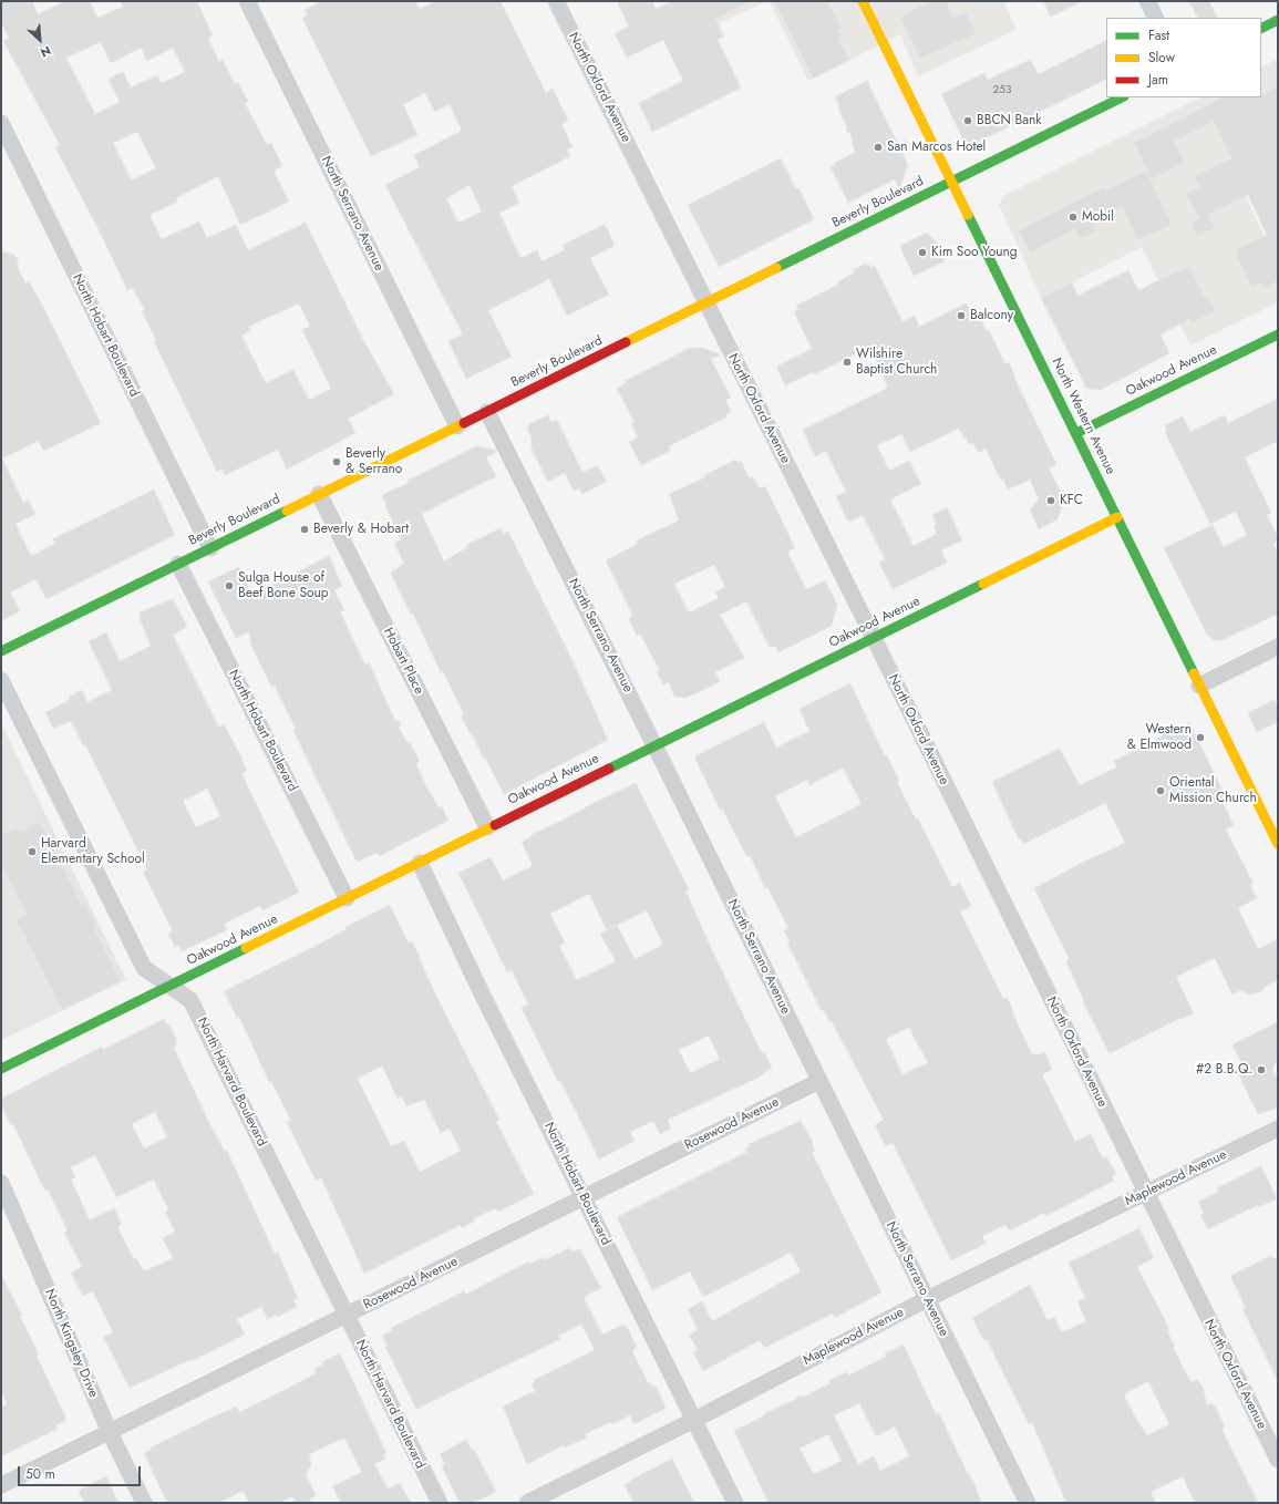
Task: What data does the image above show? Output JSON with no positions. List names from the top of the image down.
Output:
{
  "streets": {
    "main road": ["Beverly Boulevard", "Oakwood Avenue", "North Western Avenue"],
    "street": [
      "North Oxford Avenue",
      "North Serrano Avenue",
      "North Hobart Boulevard",
      "Hobart Place",
      "North Harvard Boulevard",
      "Rosewood Avenue",
      "Maplewood Avenue",
      "North Kingsley Drive"
    ]
  },
  "crossings": [
    ["North Oxford Avenue", "Beverly Boulevard"],
    ["North Oxford Avenue", "Oakwood Avenue"],
    ["North Oxford Avenue", "Maplewood Avenue"],
    ["Beverly Boulevard", "North Serrano Avenue"],
    ["Beverly Boulevard", "North Hobart Boulevard"],
    ["Beverly Boulevard", "North Western Avenue"],
    ["Beverly Boulevard", "Hobart Place"],
    ["North Serrano Avenue", "Oakwood Avenue"],
    ["North Serrano Avenue", "Rosewood Avenue"],
    ["North Serrano Avenue", "Maplewood Avenue"],
    ["North Hobart Boulevard", "Oakwood Avenue"],
    ["North Hobart Boulevard", "Rosewood Avenue"],
    ["North Hobart Boulevard", "Maplewood Avenue"],
    ["Oakwood Avenue", "North Western Avenue"],
    ["Oakwood Avenue", "Hobart Place"],
    ["Oakwood Avenue", "North Harvard Boulevard"],
    ["North Harvard Boulevard", "Rosewood Avenue"],
    ["Rosewood Avenue", "North Kingsley Drive"]
  ],
  "places": [
    "BBCN Bank",
    "San Marcos Hotel",
    "Mobil",
    "Kim Soo Young",
    "Balcony",
    "Wilshire Baptist Church",
    "Beverly & Serrano",
    "KFC",
    "Beverly & Hobart",
    "Sulga House of Beef Bone Soup",
    "Western & Elmwood",
    "Oriental Mission Church",
    "Harvard Elementary School",
    "#2 B.B.Q."
  ],
  "house_numbers": ["253"],
  "legend": ["Fast", "Slow", "Jam"],
  "scale_bar": "50 m",
  "north": "bottom right"
}
